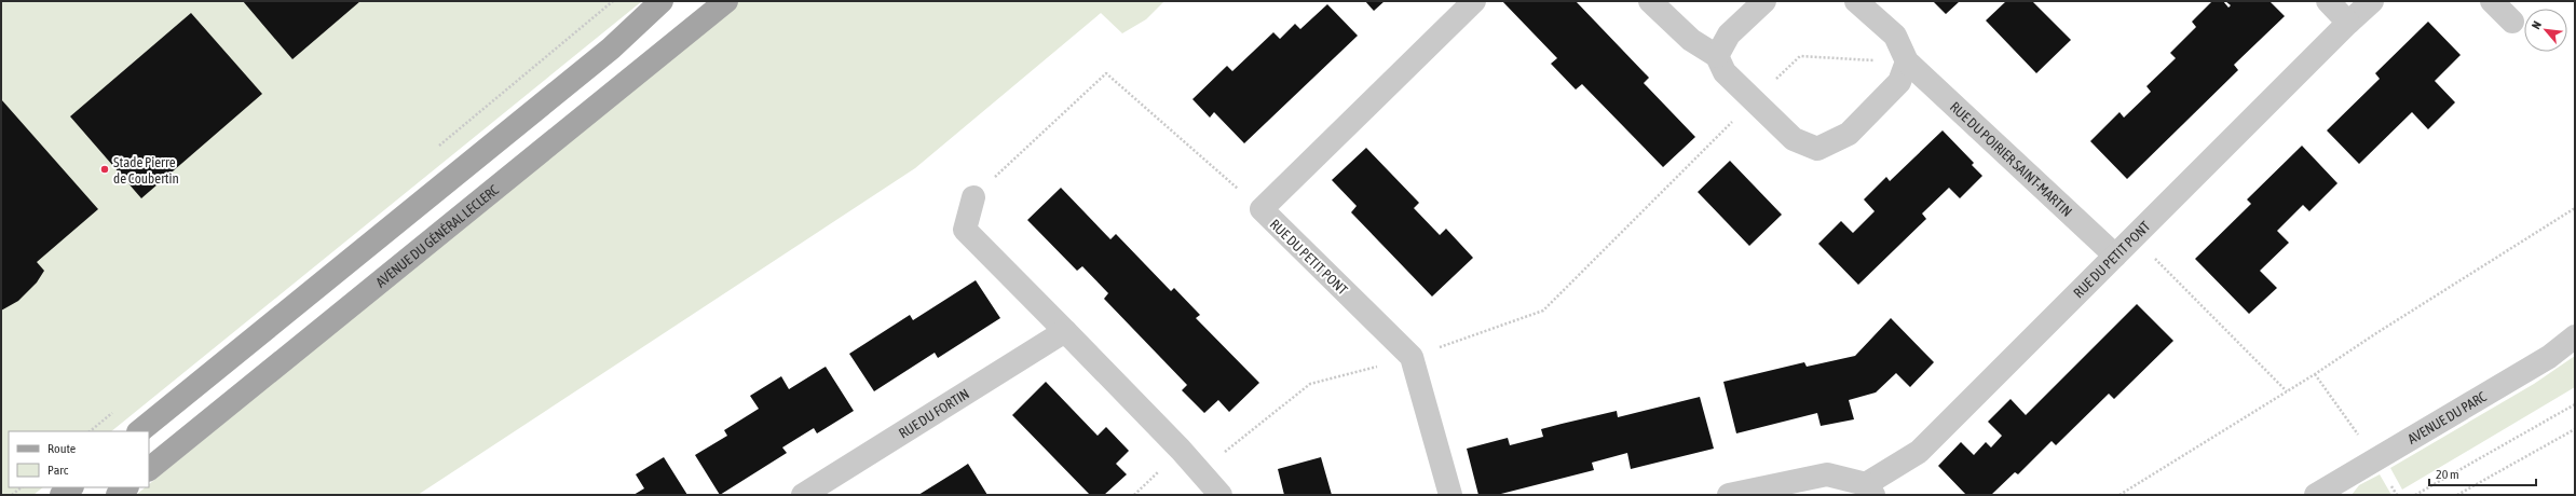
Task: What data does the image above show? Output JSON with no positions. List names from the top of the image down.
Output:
{
  "streets": {
    "main road": ["AVENUE DU GÉNÉRAL LECLERC"],
    "street": [
      "RUE DU POIRIER SAINT-MARTIN",
      "RUE DU PETIT PONT",
      "RUE DU FORTIN",
      "AVENUE DU PARC"
    ]
  },
  "crossings": [
    ["RUE DU POIRIER SAINT-MARTIN", "RUE DU PETIT PONT"]
  ],
  "places": ["Stade Pierre de Coubertin"],
  "legend": ["Route", "Parc"],
  "scale_bar": "20 m",
  "north": "top left"
}
